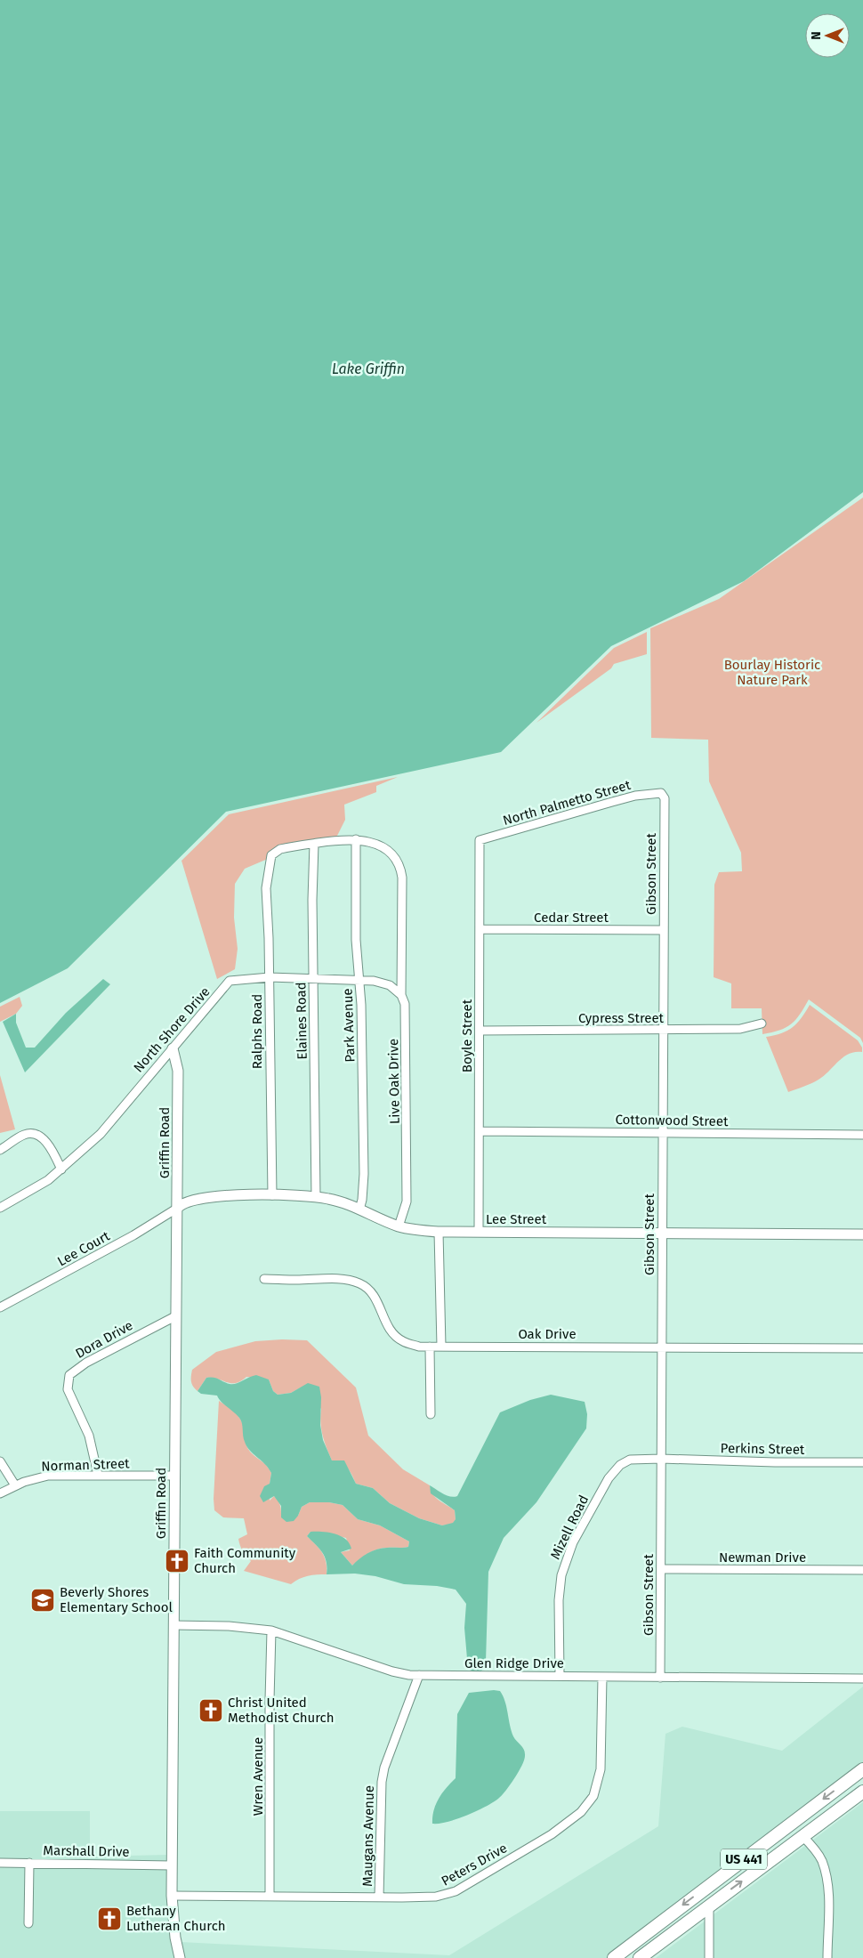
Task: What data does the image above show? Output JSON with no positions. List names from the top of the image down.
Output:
{
  "streets": {
    "main road": ["US 441"],
    "street": [
      "North Palmetto Street",
      "Gibson Street",
      "Cedar Street",
      "Cypress Street",
      "Elaines Road",
      "Park Avenue",
      "North Shore Drive",
      "Ralphs Road",
      "Boyle Street",
      "Live Oak Drive",
      "Cottonwood Street",
      "Griffin Road",
      "Lee Street",
      "Lee Court",
      "Oak Drive",
      "Dora Drive",
      "Perkins Street",
      "Norman Street",
      "Mizell Road",
      "Newman Drive",
      "Glen Ridge Drive",
      "Wren Avenue",
      "Maugans Avenue",
      "Marshall Drive",
      "Peters Drive"
    ]
  },
  "crossings": [
    ["North Palmetto Street", "Gibson Street"],
    ["North Palmetto Street", "Boyle Street"],
    ["Gibson Street", "Cedar Street"],
    ["Gibson Street", "Cypress Street"],
    ["Gibson Street", "Cottonwood Street"],
    ["Gibson Street", "Lee Street"],
    ["Gibson Street", "Oak Drive"],
    ["Gibson Street", "Perkins Street"],
    ["Gibson Street", "Mizell Road"],
    ["Gibson Street", "Newman Drive"],
    ["Gibson Street", "Glen Ridge Drive"],
    ["Cedar Street", "Boyle Street"],
    ["Cypress Street", "Boyle Street"],
    ["Elaines Road", "North Shore Drive"],
    ["Elaines Road", "Ralphs Road"],
    ["Elaines Road", "Lee Street"],
    ["Park Avenue", "North Shore Drive"],
    ["Park Avenue", "Live Oak Drive"],
    ["Park Avenue", "Lee Street"],
    ["North Shore Drive", "Ralphs Road"],
    ["North Shore Drive", "Live Oak Drive"],
    ["North Shore Drive", "Griffin Road"],
    ["Ralphs Road", "Lee Street"],
    ["Boyle Street", "Cottonwood Street"],
    ["Boyle Street", "Lee Street"],
    ["Live Oak Drive", "Lee Street"],
    ["Griffin Road", "Lee Street"],
    ["Griffin Road", "Lee Court"],
    ["Griffin Road", "Dora Drive"],
    ["Griffin Road", "Norman Street"],
    ["Griffin Road", "Glen Ridge Drive"],
    ["Griffin Road", "Marshall Drive"],
    ["Griffin Road", "Peters Drive"],
    ["Lee Street", "Lee Court"],
    ["Dora Drive", "Norman Street"],
    ["Perkins Street", "Mizell Road"],
    ["Mizell Road", "Glen Ridge Drive"],
    ["Glen Ridge Drive", "Wren Avenue"],
    ["Glen Ridge Drive", "Maugans Avenue"],
    ["Glen Ridge Drive", "Peters Drive"],
    ["Wren Avenue", "Peters Drive"],
    ["Maugans Avenue", "Peters Drive"]
  ],
  "water": ["Lake Griffin"],
  "parks": ["Bourlay Historic Nature Park"],
  "places": {
    "church": ["Faith Community Church", "Christ United Methodist Church", "Bethany Lutheran Church"],
    "school or university": ["Beverly Shores Elementary School"]
  },
  "north": "left"
}
